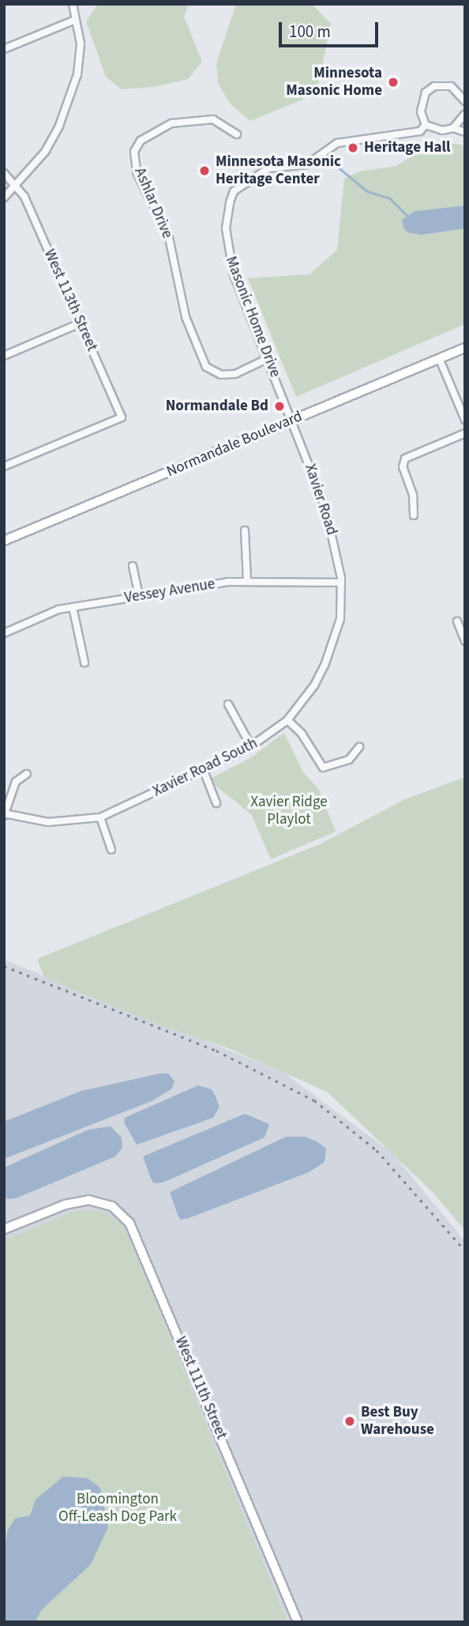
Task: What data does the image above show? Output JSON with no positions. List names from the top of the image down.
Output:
{
  "streets": {
    "street": [
      "Ashlar Drive",
      "West 113th Street",
      "Masonic Home Drive",
      "Normandale Boulevard",
      "Xavier Road",
      "Vessey Avenue",
      "Xavier Road South",
      "West 111th Street"
    ]
  },
  "crossings": [
    ["Ashlar Drive", "Masonic Home Drive"],
    ["Masonic Home Drive", "Normandale Boulevard"],
    ["Masonic Home Drive", "Xavier Road"],
    ["Normandale Boulevard", "Xavier Road"],
    ["Xavier Road", "Vessey Avenue"],
    ["Xavier Road", "Xavier Road South"],
    ["Vessey Avenue", "Xavier Road South"]
  ],
  "parks": ["Xavier Ridge Playlot", "Bloomington Off-Leash Dog Park"],
  "places": [
    "Minnesota Masonic Home",
    "Heritage Hall",
    "Minnesota Masonic Heritage Center",
    "Normandale Bd",
    "Best Buy Warehouse"
  ],
  "scale_bar": "100 m"
}
